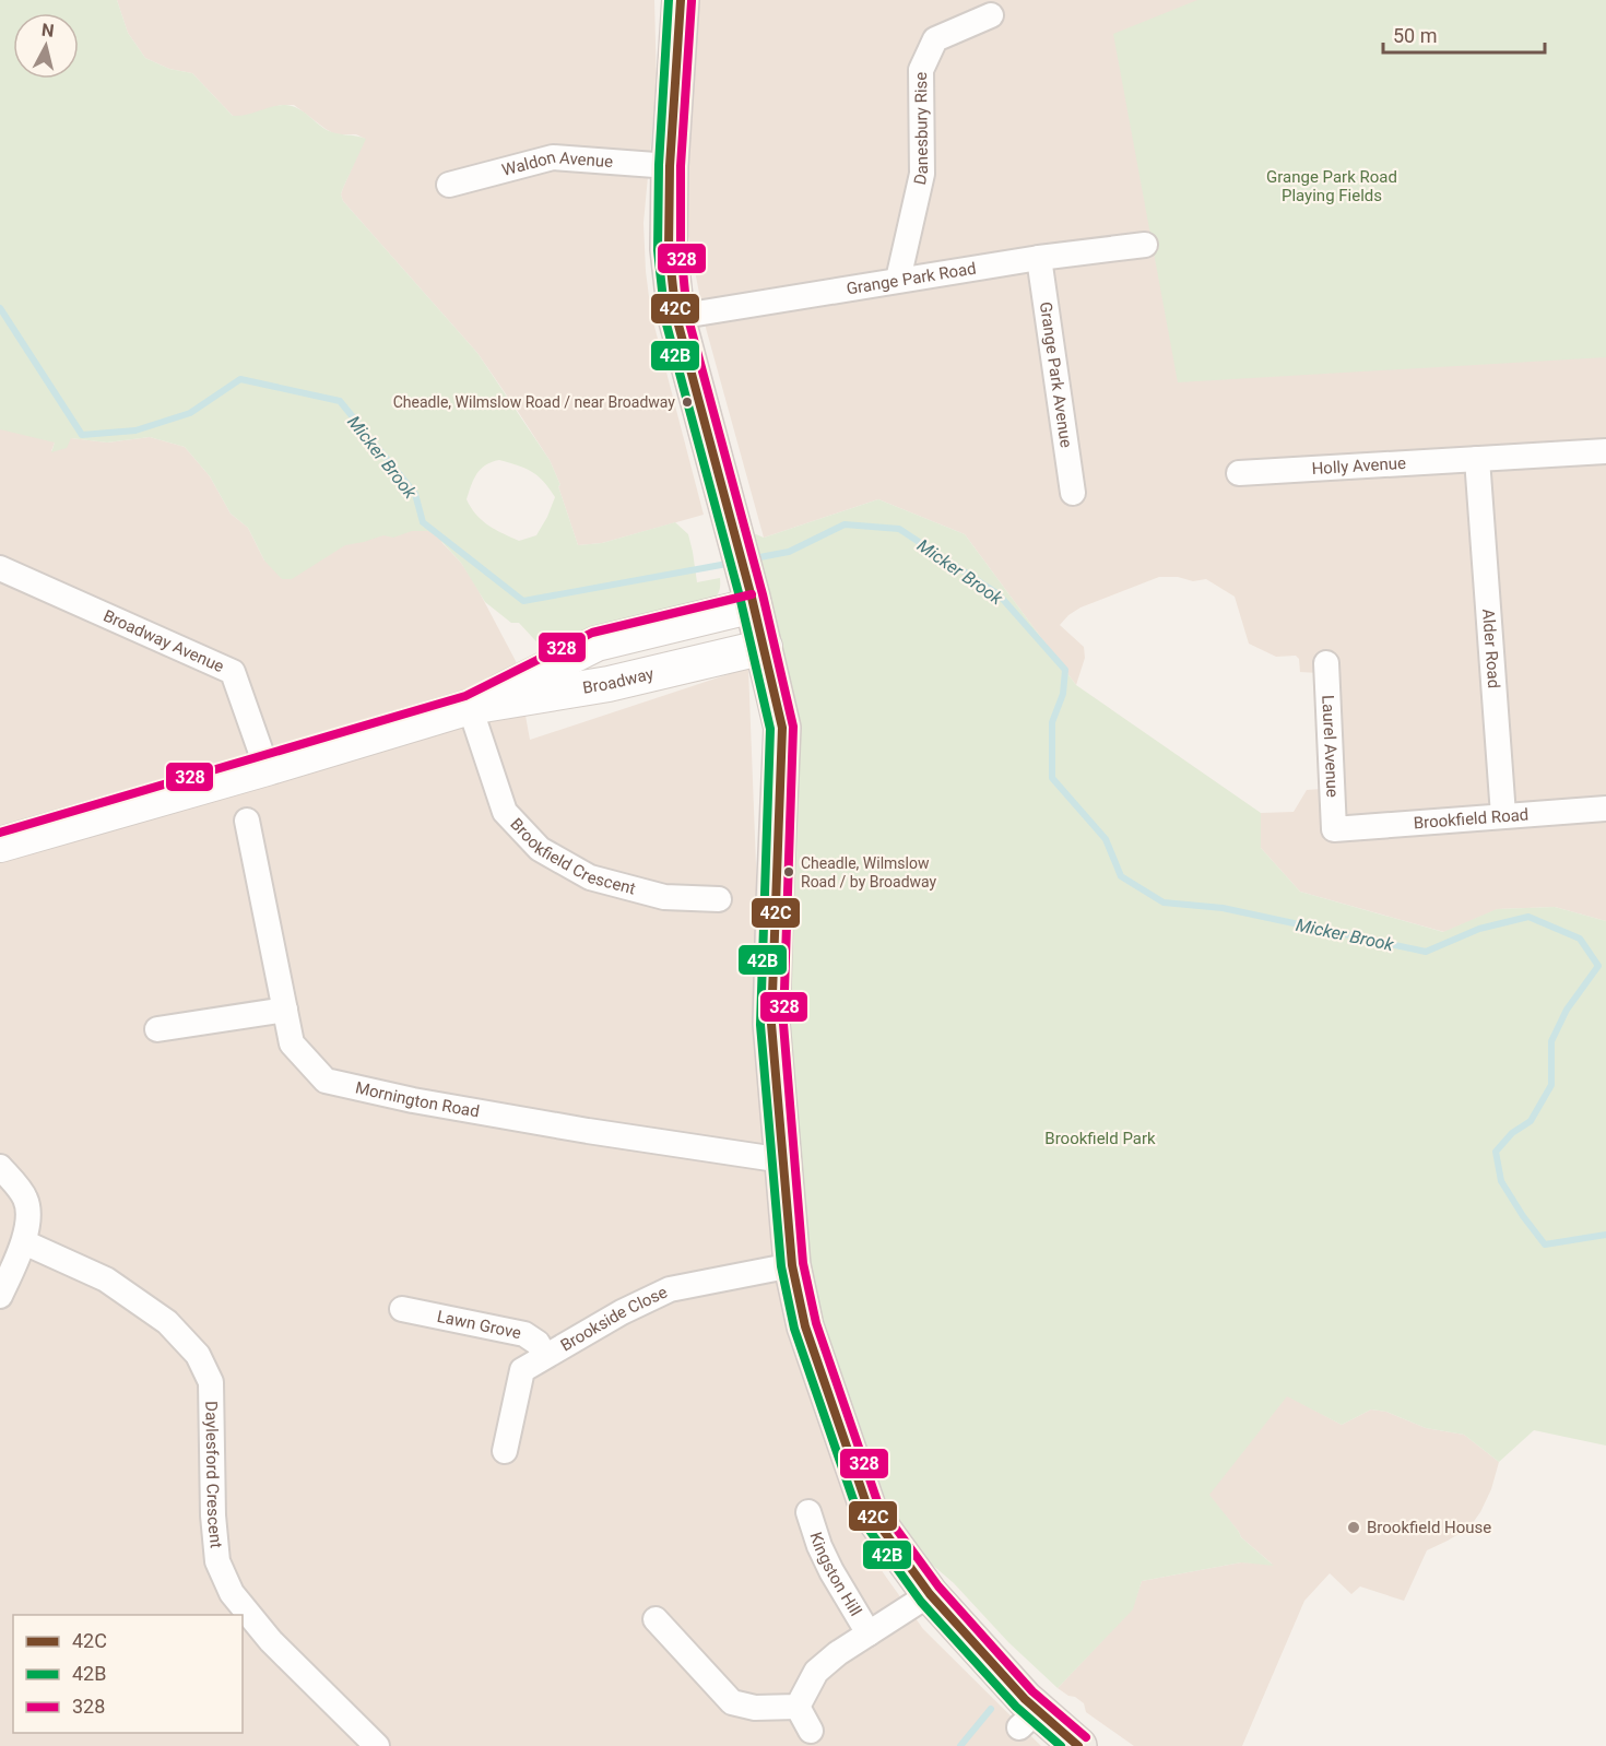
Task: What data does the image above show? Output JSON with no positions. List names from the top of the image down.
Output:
{
  "streets": {
    "street": [
      "Danesbury Rise",
      "Waldon Avenue",
      "Grange Park Road",
      "Grange Park Avenue",
      "Holly Avenue",
      "Broadway Avenue",
      "Alder Road",
      "Broadway",
      "Laurel Avenue",
      "Brookfield Road",
      "Brookfield Crescent",
      "Mornington Road",
      "Brookside Close",
      "Lawn Grove",
      "Daylesford Crescent",
      "Kingston Hill"
    ]
  },
  "crossings": [
    ["Danesbury Rise", "Grange Park Road"],
    ["Grange Park Road", "Grange Park Avenue"],
    ["Holly Avenue", "Alder Road"],
    ["Broadway Avenue", "Broadway"],
    ["Alder Road", "Brookfield Road"],
    ["Broadway", "Brookfield Crescent"],
    ["Laurel Avenue", "Brookfield Road"],
    ["Brookside Close", "Lawn Grove"]
  ],
  "water": ["Micker Brook"],
  "parks": ["Grange Park Road Playing Fields", "Brookfield Park"],
  "places": ["Cheadle, Wilmslow Road / near Broadway", "Cheadle, Wilmslow Road / by Broadway", "Brookfield House"],
  "lines": ["transit line 42C", "transit line 42B", "transit line 328"],
  "legend": ["42C", "42B", "328"],
  "scale_bar": "50 m",
  "north": "top"
}
